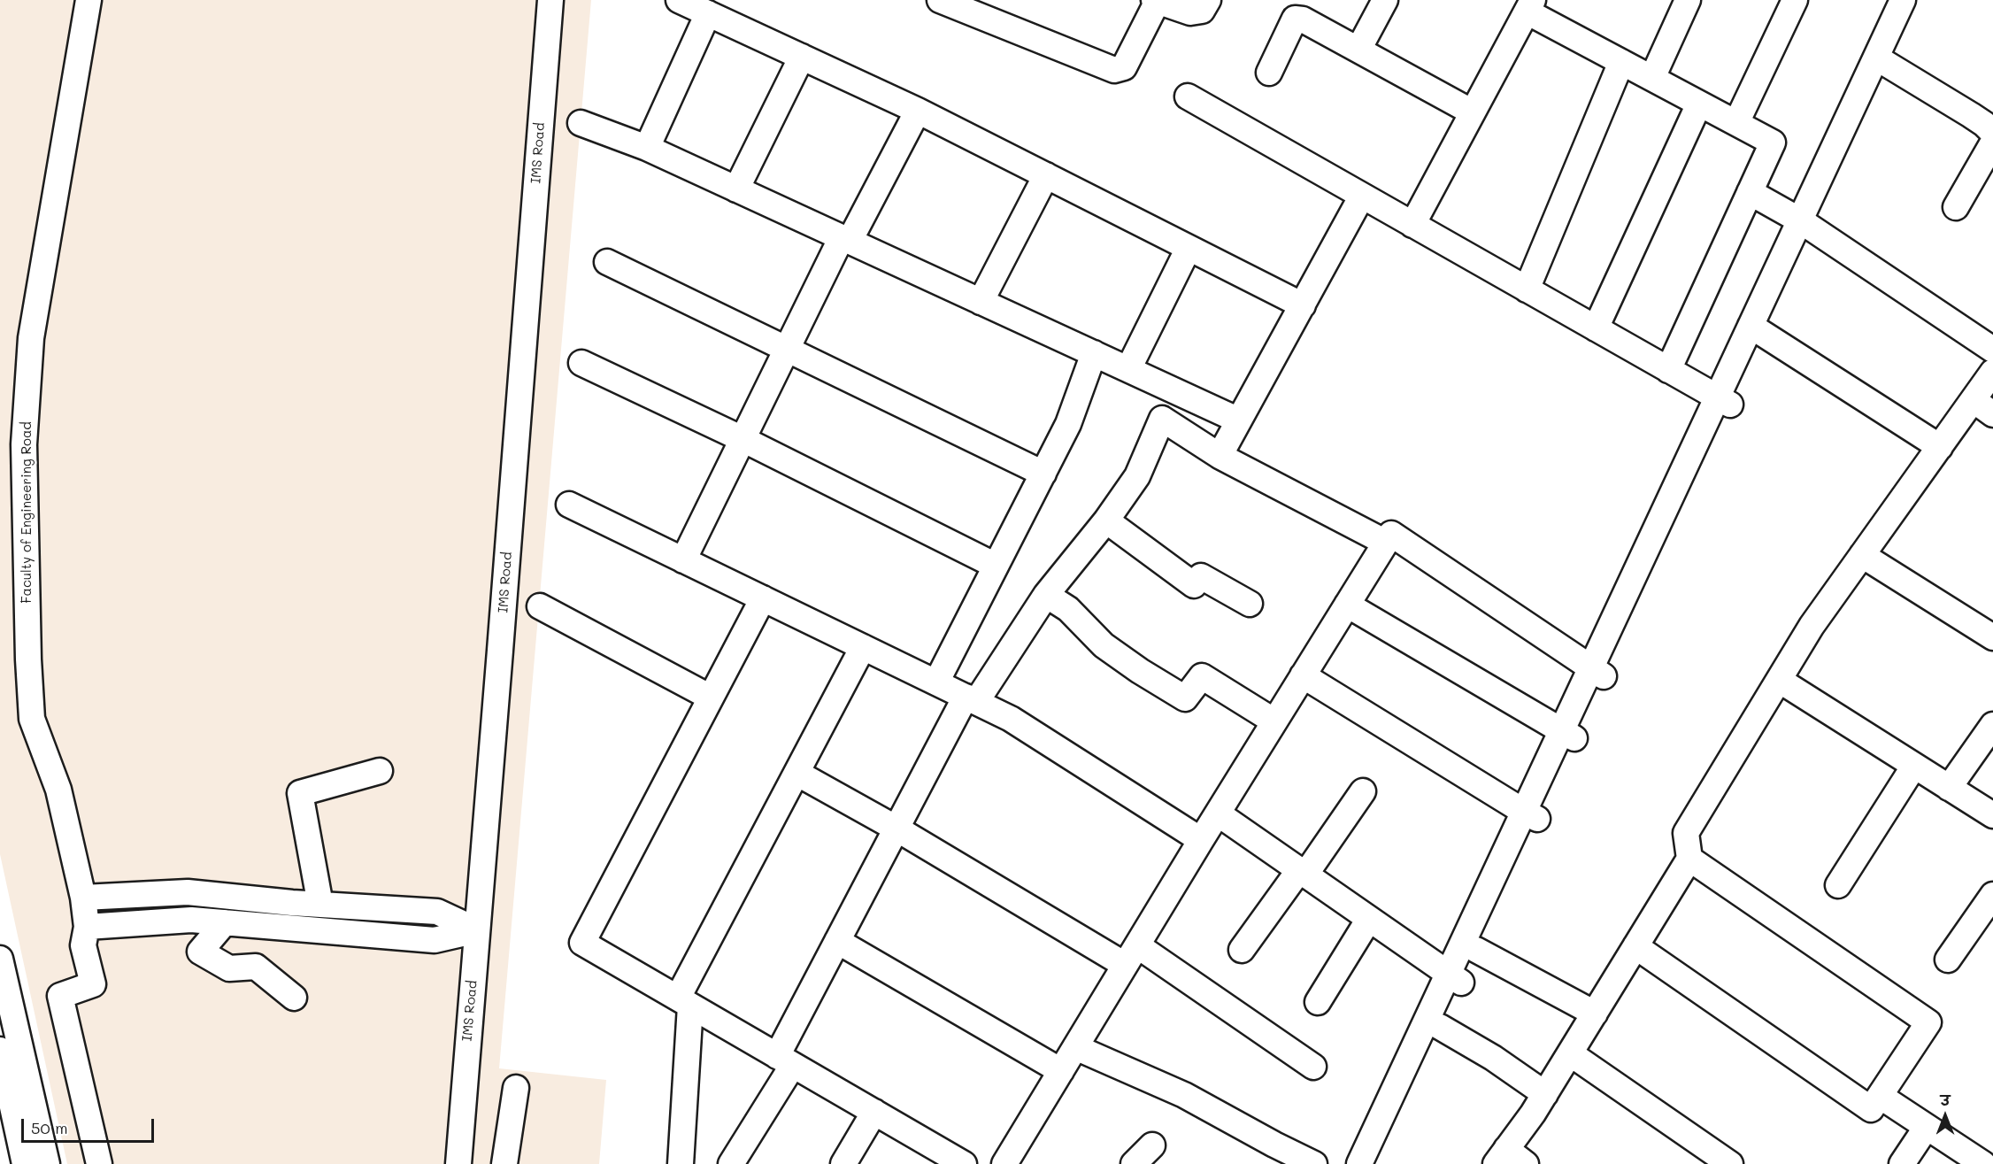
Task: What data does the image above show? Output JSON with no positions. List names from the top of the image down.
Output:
{
  "streets": {
    "street": ["IMS Road", "Faculty of Engineering Road"]
  },
  "scale_bar": "50 m",
  "north": "top"
}
